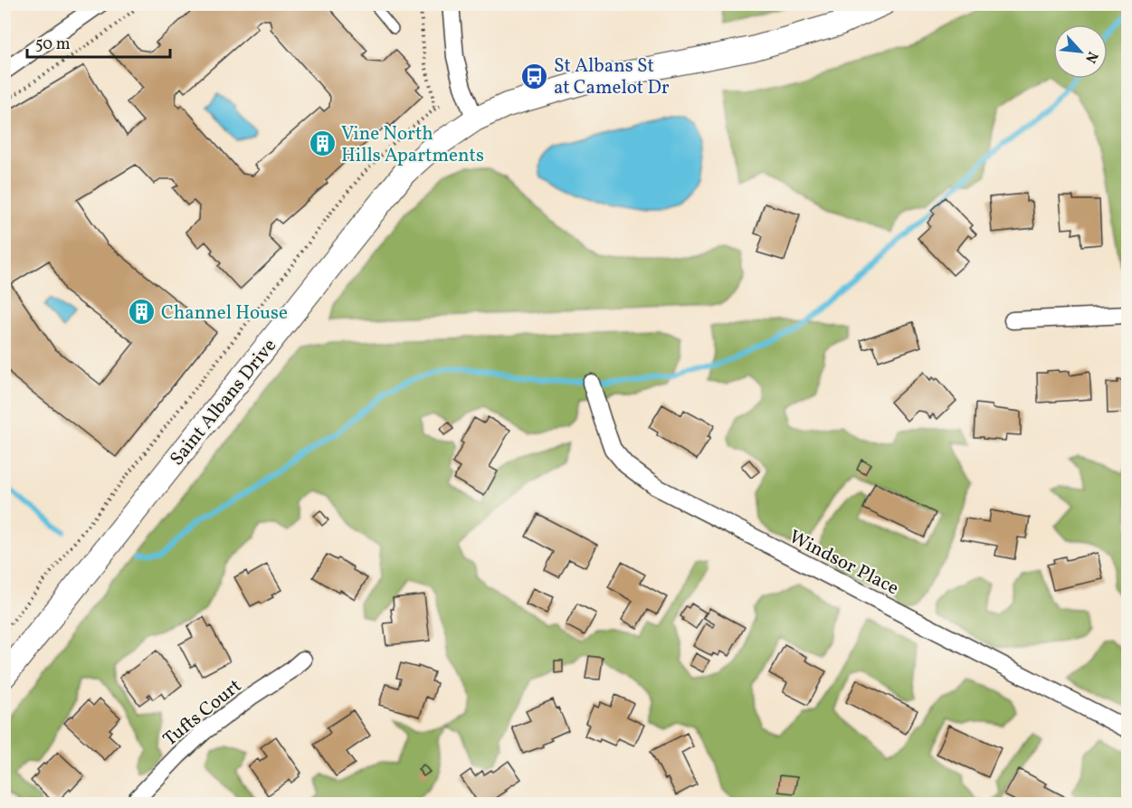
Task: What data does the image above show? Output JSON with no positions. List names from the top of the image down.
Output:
{
  "streets": {
    "street": ["Saint Albans Drive", "Windsor Place", "Tufts Court"]
  },
  "places": {
    "bus stop": ["St Albans St at Camelot Dr"],
    "building": ["Vine North Hills Apartments", "Channel House"]
  },
  "scale_bar": "50 m",
  "north": "bottom right"
}
